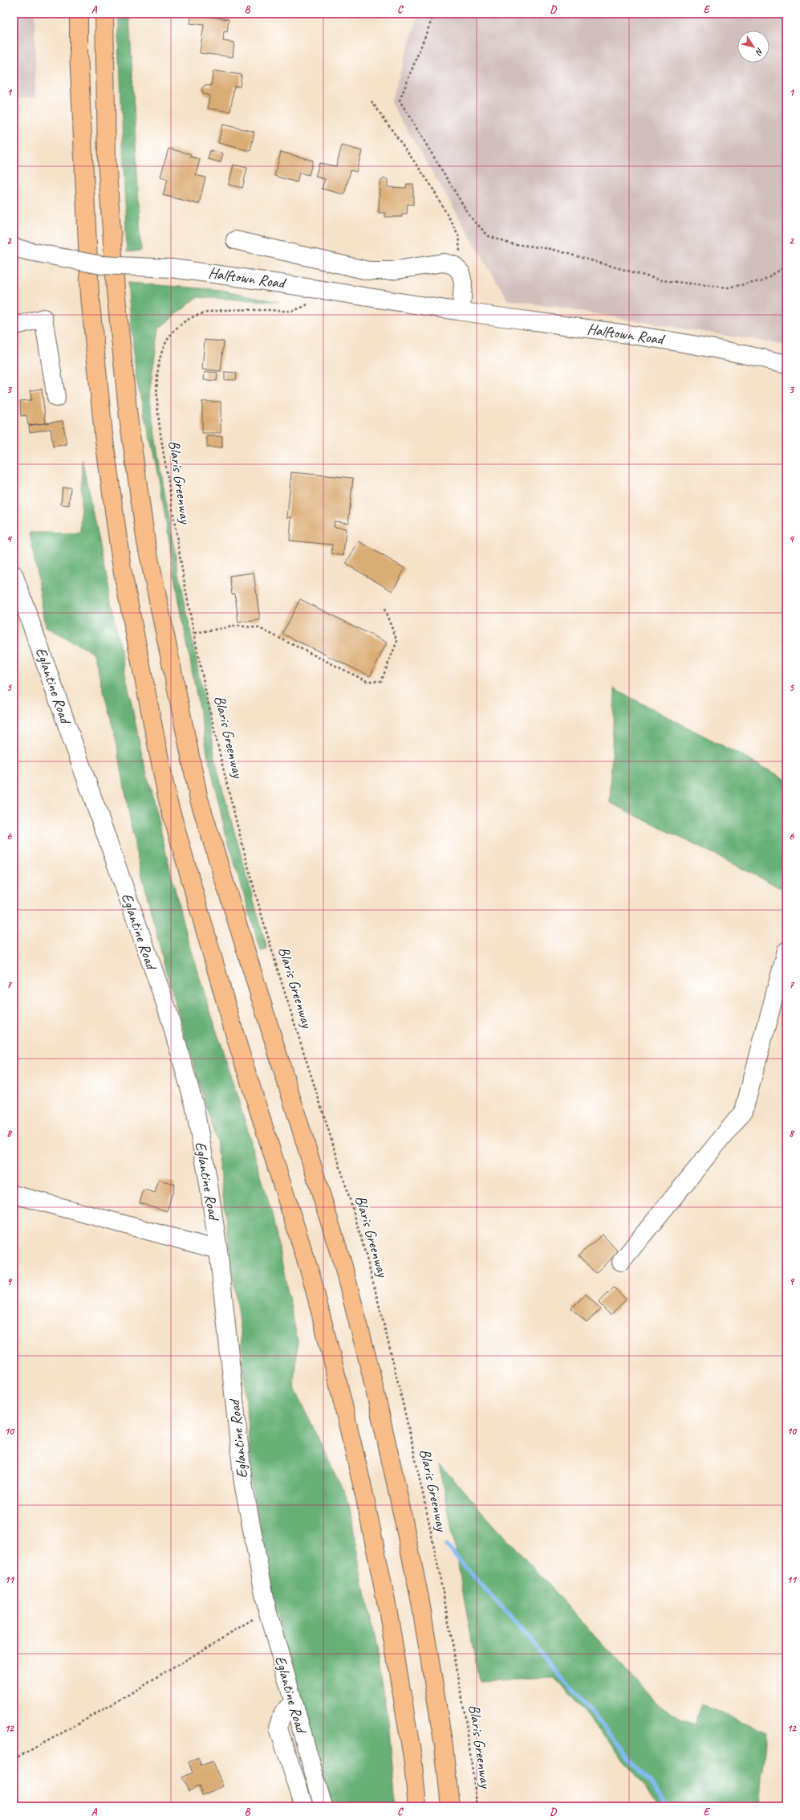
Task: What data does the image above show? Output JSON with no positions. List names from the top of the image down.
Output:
{
  "streets": {
    "street": ["Halftown Road", "Eglantine Road"],
    "path": ["Blaris Greenway"]
  },
  "crossings": [
    ["Halftown Road", "Blaris Greenway"]
  ],
  "north": "bottom right",
  "grid": {
    "columns": [
      "A",
      "B",
      "C",
      "D",
      "E"
    ],
    "rows": [
      "1",
      "2",
      "3",
      "4",
      "5",
      "6",
      "7",
      "8",
      "9",
      "10",
      "11",
      "12"
    ]
  }
}
